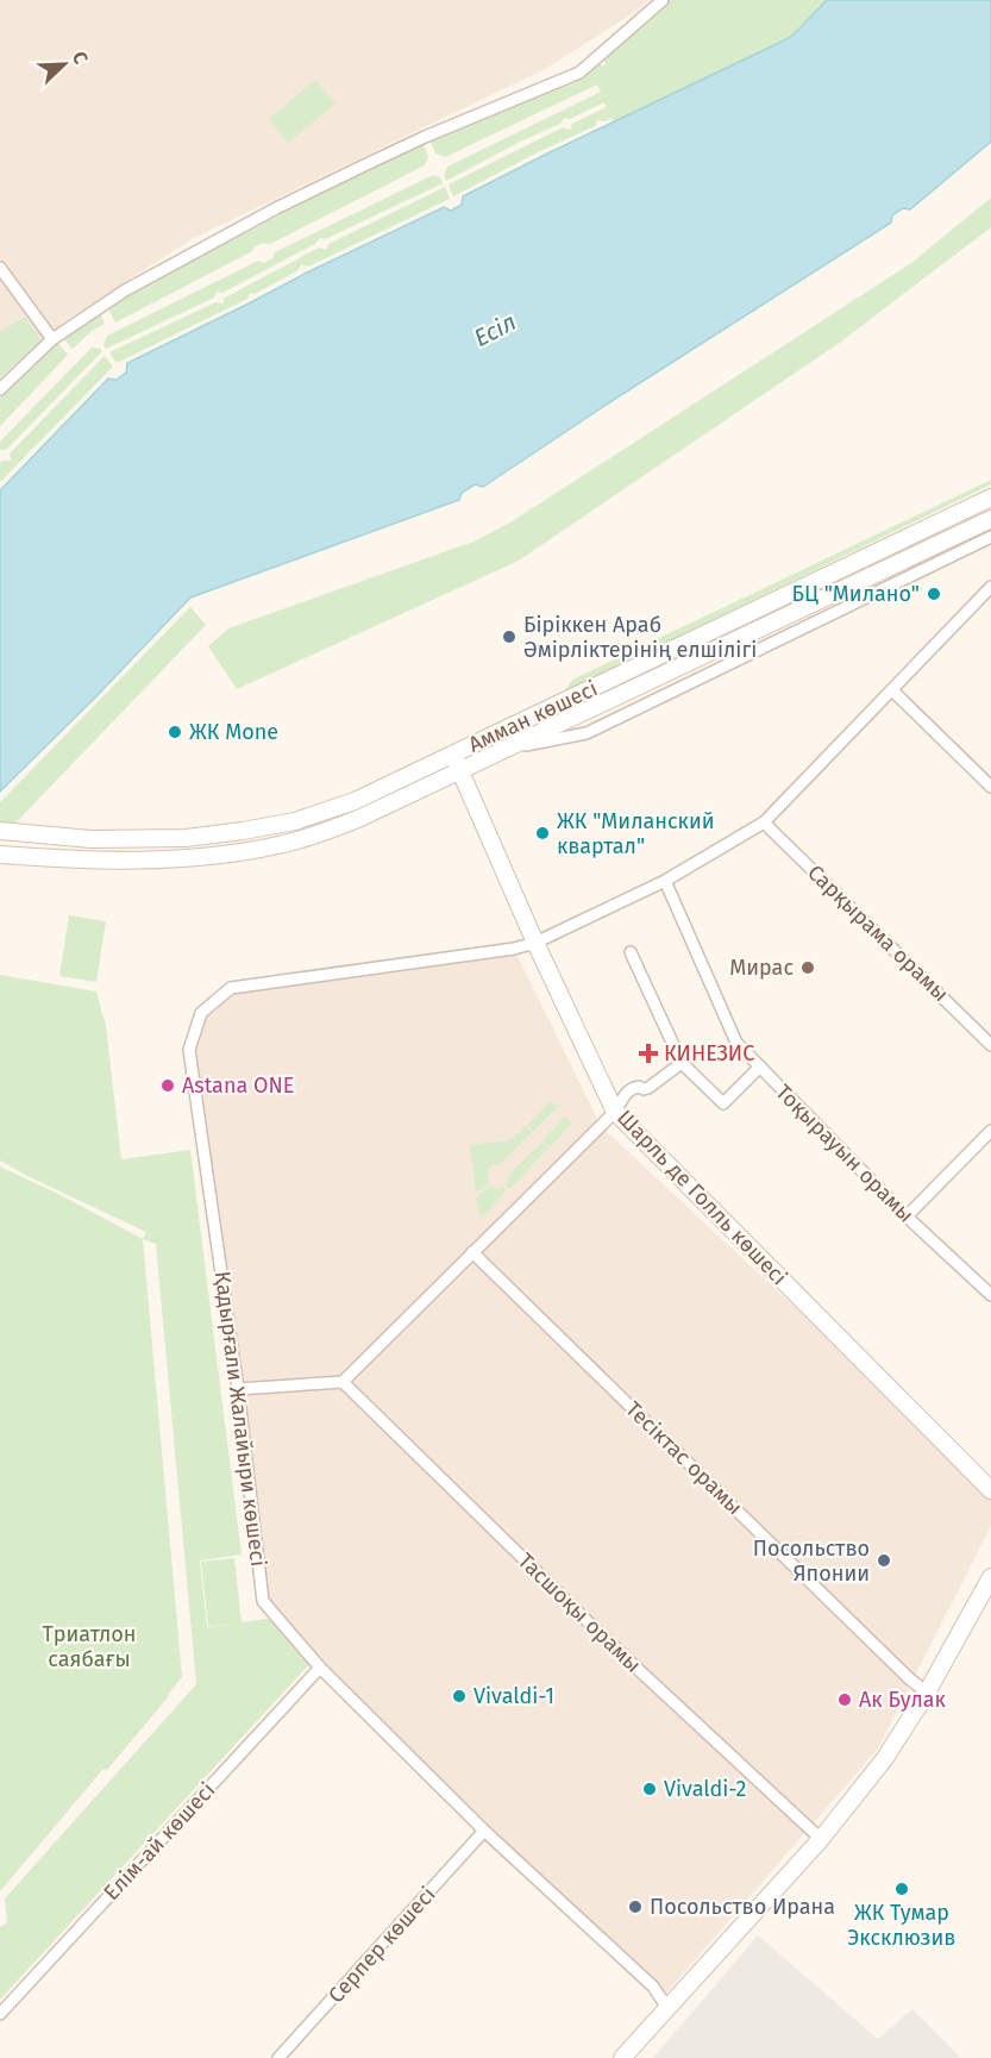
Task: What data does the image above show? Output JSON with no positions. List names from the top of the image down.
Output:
{
  "streets": {
    "main road": ["Амман көшесі", "Шарль де Голль көшесі"],
    "street": [
      "Сарқырама орамы",
      "Тоқырауын орамы",
      "Қадырғали Жалайыри көшесі",
      "Тесіктас орамы",
      "Тасшоқы орамы",
      "Елім-ай көшесі",
      "Серпер көшесі"
    ]
  },
  "crossings": [
    ["Амман көшесі", "Шарль де Голль көшесі"],
    ["Сарқырама орамы", "Қадырғали Жалайыри көшесі"],
    ["Тоқырауын орамы", "Қадырғали Жалайыри көшесі"],
    ["Шарль де Голль көшесі", "Қадырғали Жалайыри көшесі"],
    ["Қадырғали Жалайыри көшесі", "Елім-ай көшесі"],
    ["Қадырғали Жалайыри көшесі", "Серпер көшесі"]
  ],
  "water": ["Есіл"],
  "parks": ["Триатлон саябағы"],
  "places": {
    "other": [
      "БЦ \"Милано\"",
      "Біріккен Араб Әмірліктерінің елшілігі",
      "ЖК Mone",
      "ЖК \"Миланский квартал\"",
      "Мирас",
      "Astana ONE",
      "Посольство Японии",
      "Vivaldi-1",
      "Ак Булак",
      "Vivaldi-2",
      "ЖК Тумар Эксклюзив",
      "Посольство Ирана"
    ],
    "health": ["КИНЕЗИС"]
  },
  "north": "top right"
}
